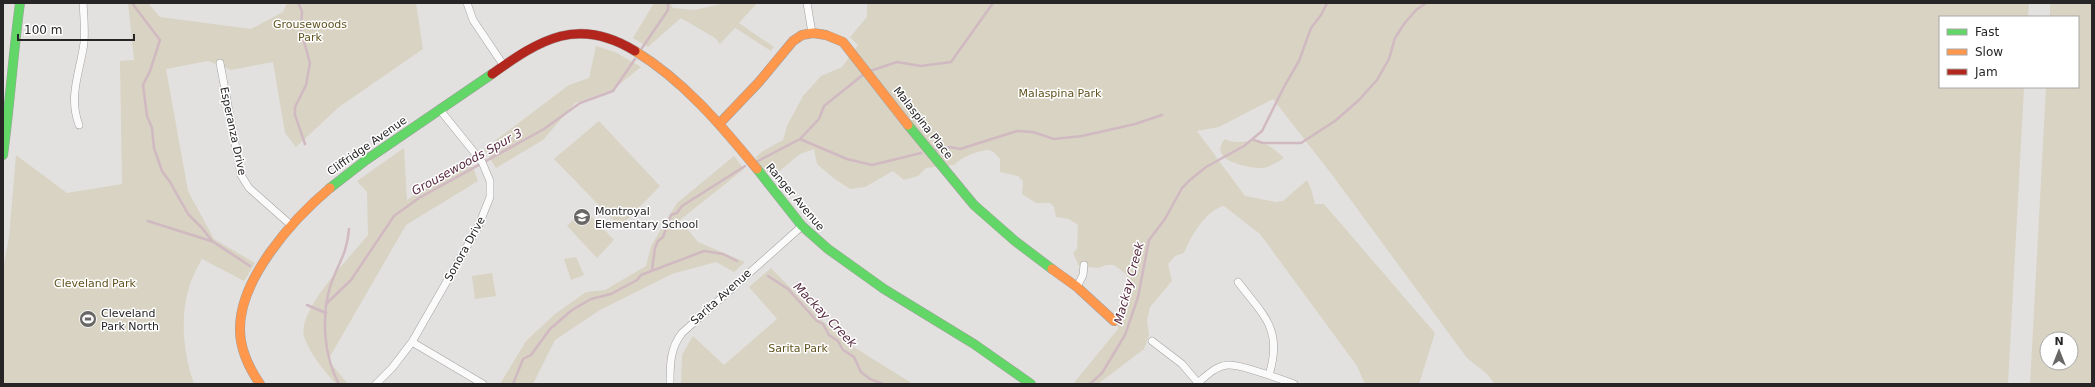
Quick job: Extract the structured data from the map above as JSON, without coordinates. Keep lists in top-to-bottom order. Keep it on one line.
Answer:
{"streets":{"street":["Malaspina Place","Esperanza Drive","Cliffridge Avenue","Ranger Avenue","Sonora Drive","Sarita Avenue"]},"crossings":[["Malaspina Place","Ranger Avenue"],["Esperanza Drive","Cliffridge Avenue"],["Cliffridge Avenue","Ranger Avenue"],["Cliffridge Avenue","Sonora Drive"],["Ranger Avenue","Sarita Avenue"]],"water":["Grousewoods Spur 3","Mackay Creek"],"parks":["Grousewoods Park","Malaspina Park","Cleveland Park","Sarita Park"],"places":{"school or university":["Montroyal Elementary School"],"sports":["Cleveland Park North"]},"legend":["Fast","Slow","Jam"],"scale_bar":"100 m","north":"top"}
